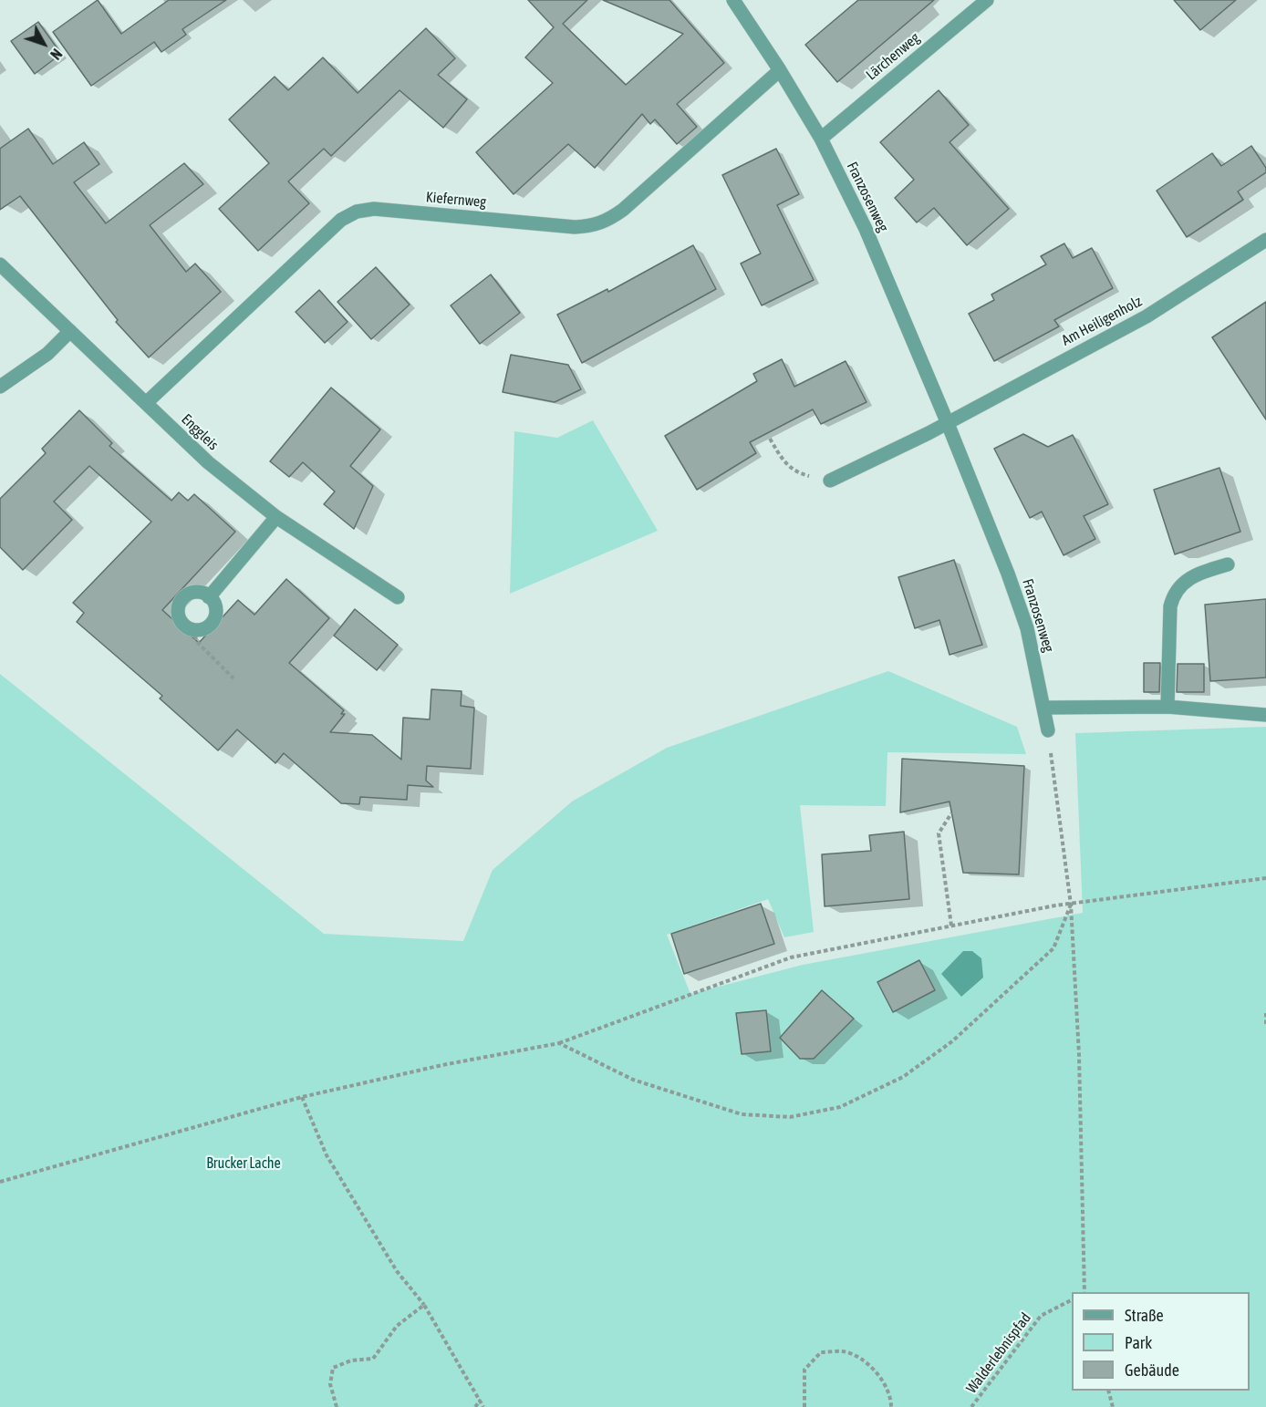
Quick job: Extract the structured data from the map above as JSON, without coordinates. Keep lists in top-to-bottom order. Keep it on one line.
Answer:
{"streets":{"street":["Lärchenweg","Franzosenweg","Kiefernweg","Am Heiligenholz","Enggleis"],"path":["Walderlebnispfad"]},"crossings":[["Lärchenweg","Franzosenweg"],["Franzosenweg","Kiefernweg"],["Franzosenweg","Am Heiligenholz"],["Kiefernweg","Enggleis"]],"parks":["Brucker Lache"],"legend":["Straße","Park","Gebäude"],"north":"bottom right"}
